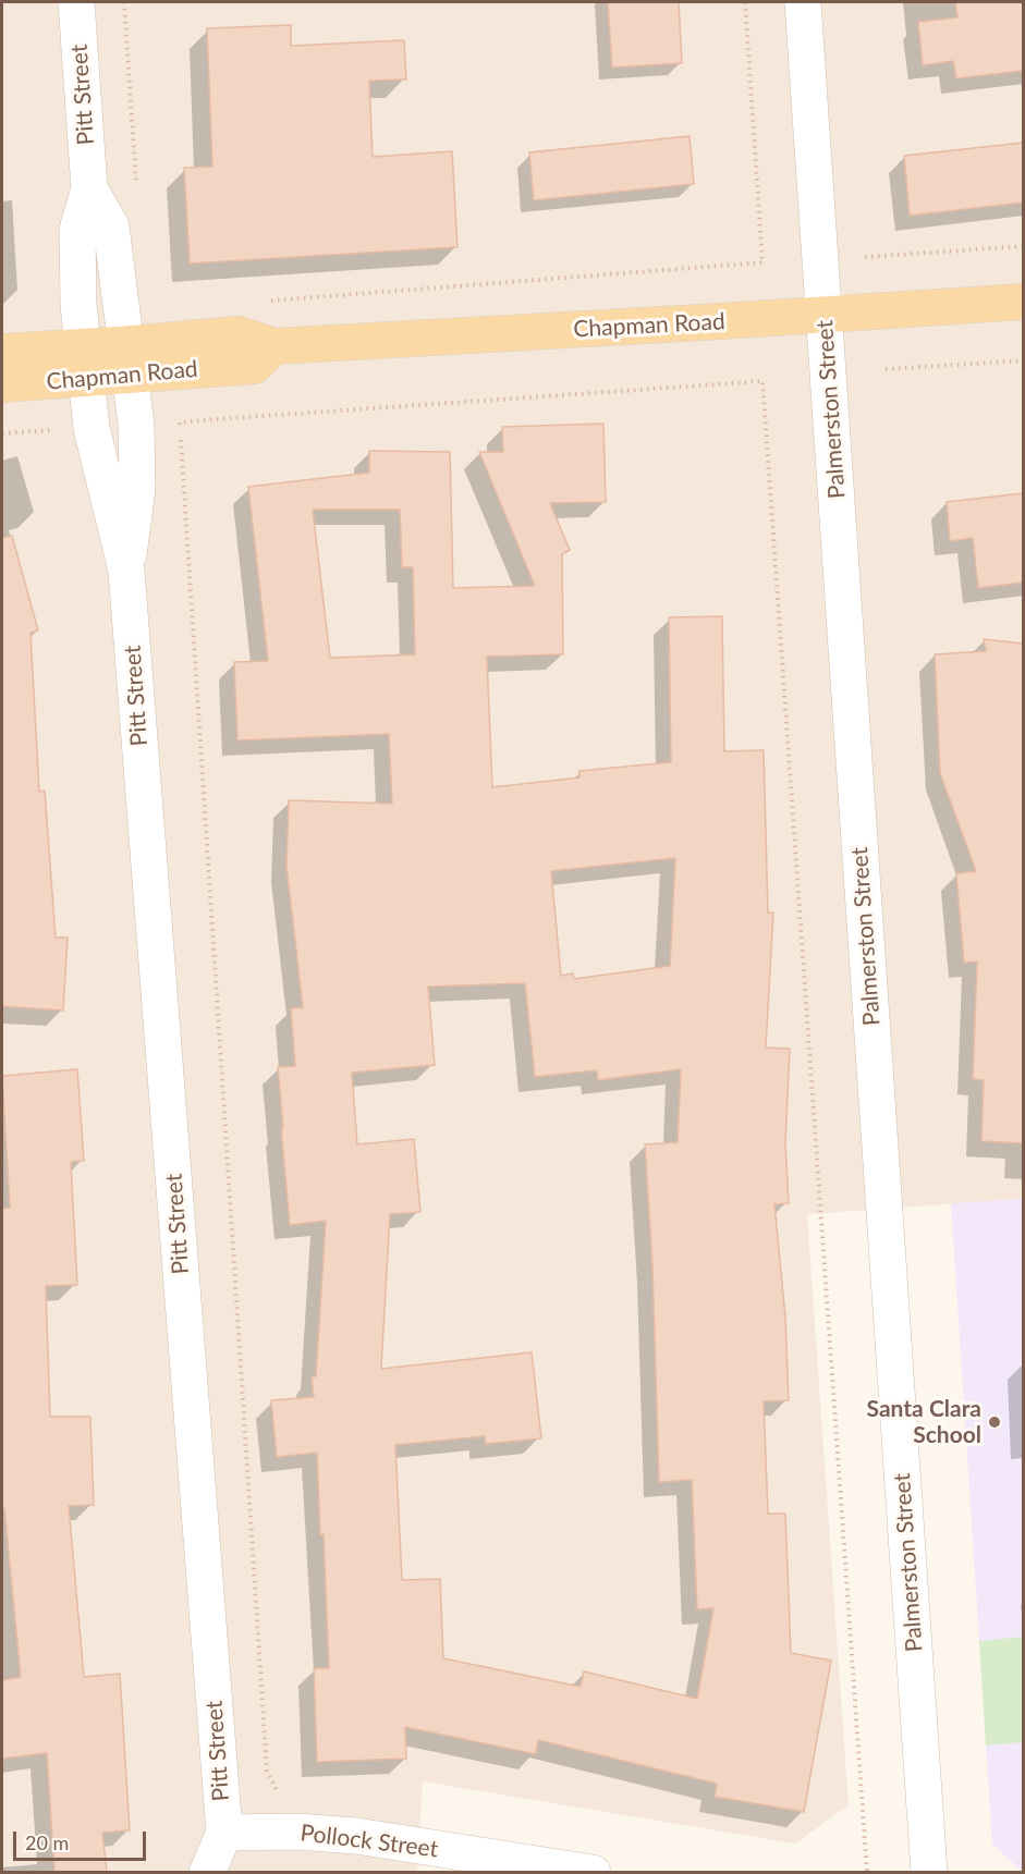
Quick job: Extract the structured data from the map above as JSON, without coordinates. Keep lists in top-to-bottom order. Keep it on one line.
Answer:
{"streets":{"main road":["Chapman Road"],"street":["Pitt Street","Palmerston Street","Pollock Street"]},"crossings":[["Pitt Street","Chapman Road"],["Pitt Street","Pollock Street"],["Chapman Road","Palmerston Street"]],"places":["Santa Clara School"],"scale_bar":"20 m"}
